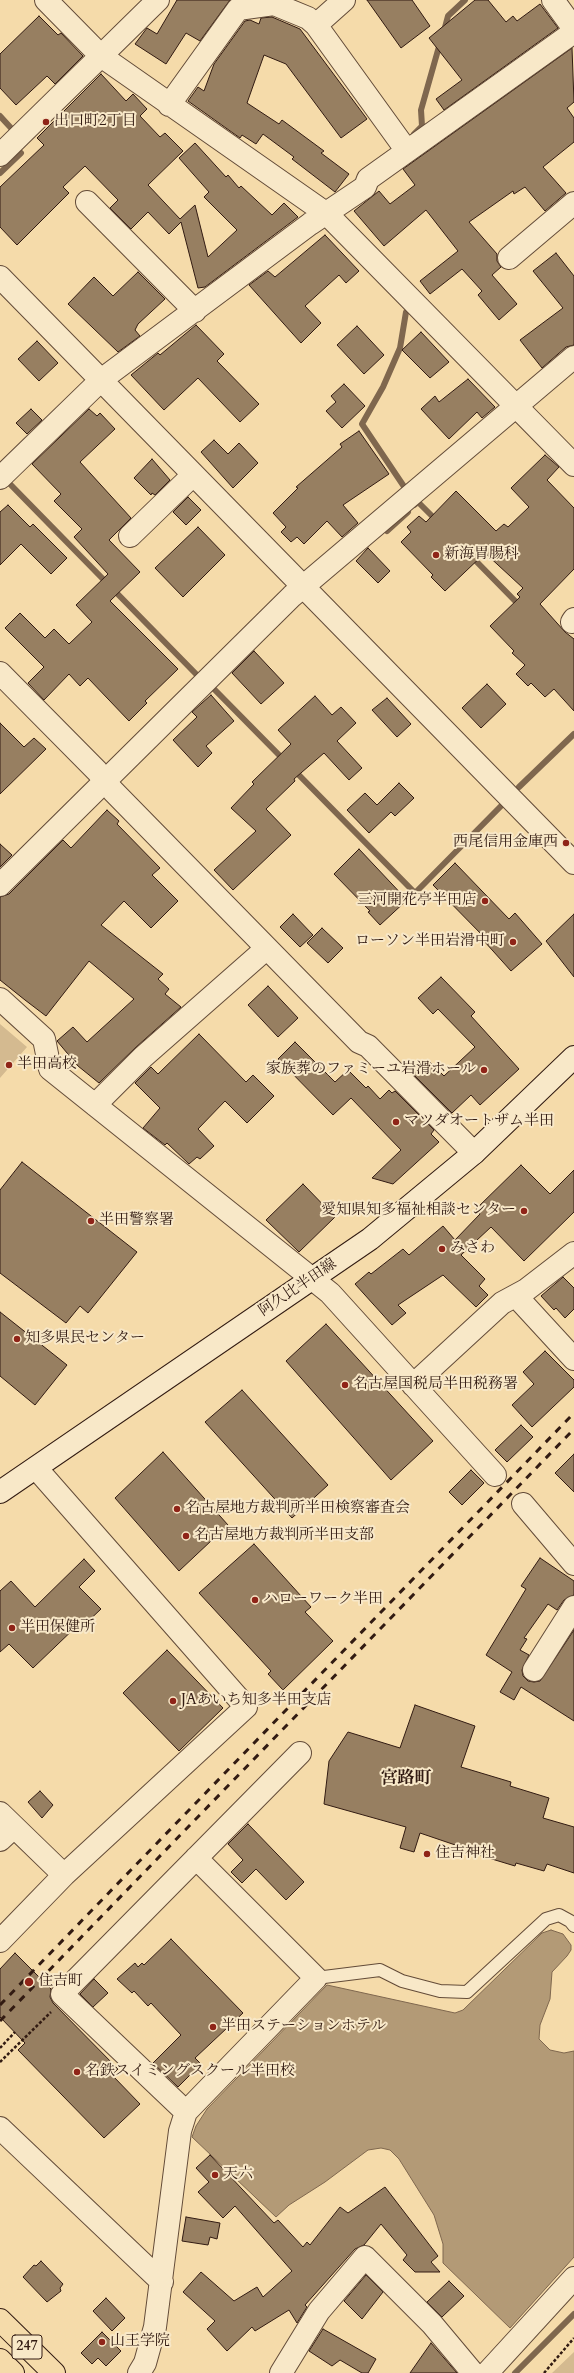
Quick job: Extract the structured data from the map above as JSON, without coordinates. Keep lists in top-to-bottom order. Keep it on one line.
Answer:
{"streets":{"highway":["247"],"street":["阿久比半田線"]},"districts":["宮路町"],"places":["出口町2丁目","新海胃腸科","西尾信用金庫西","三河開花亭半田店","ローソン半田岩滑中町","半田高校","家族葬のファミーユ岩滑ホール","マツダオートザム半田","愛知県知多福祉相談センター","半田警察署","みさわ","知多県民センター","名古屋国税局半田税務署","名古屋地方裁判所半田検察審査会","名古屋地方裁判所半田支部","ハローワーク半田","半田保健所","JAあいち知多半田支店","住吉神社","住吉町","半田ステーションホテル","名鉄スイミングスクール半田校","天六","山王学院"]}
